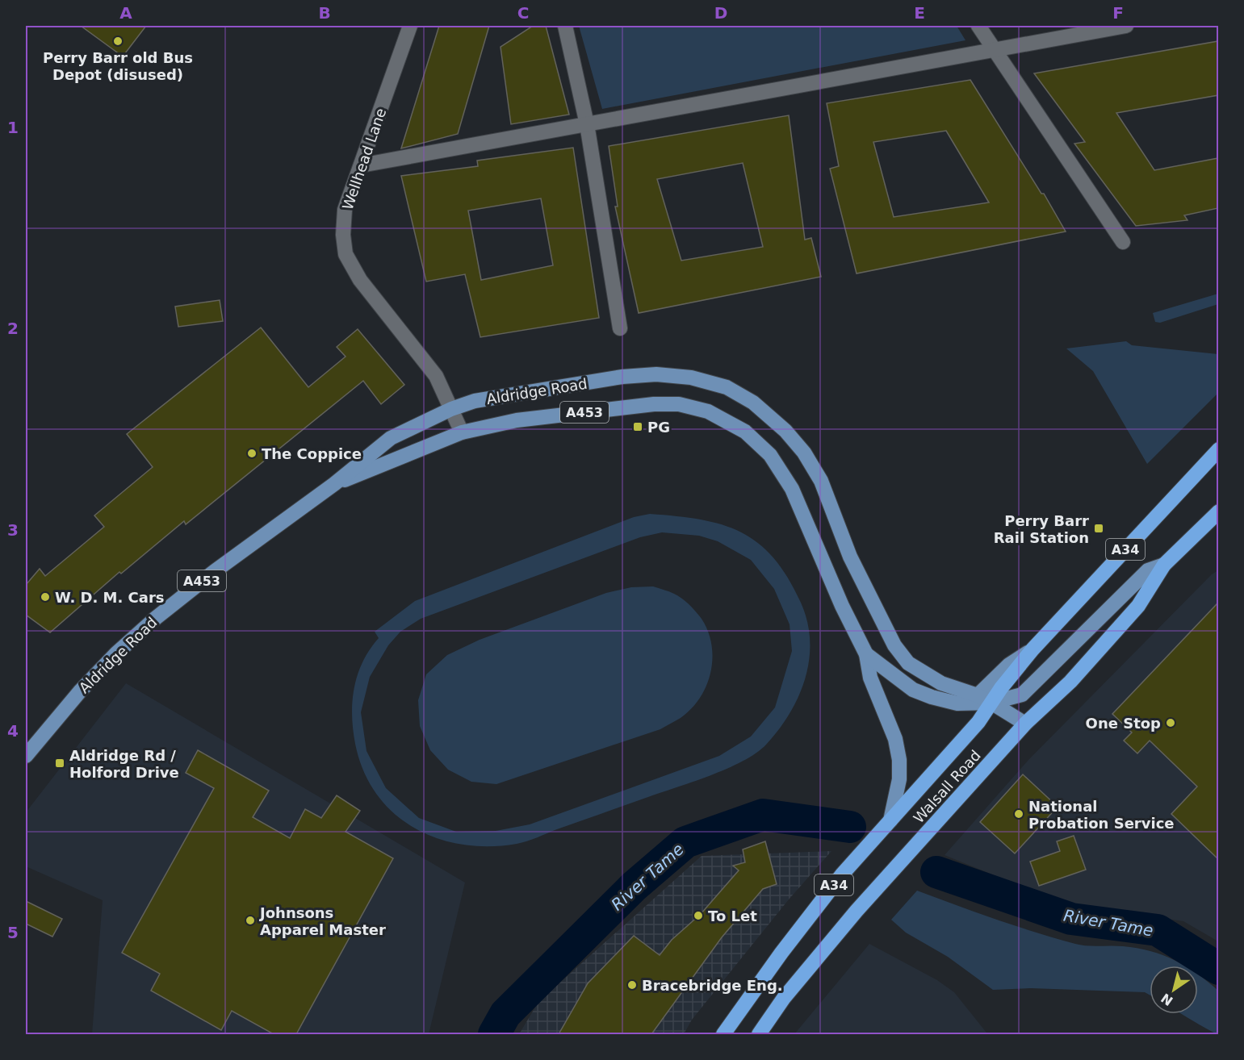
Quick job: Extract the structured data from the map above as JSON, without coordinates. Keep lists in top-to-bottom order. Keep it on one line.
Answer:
{"streets":{"highway":["A34","Walsall Road"],"main road":["Aldridge Road","A453"],"street":["Wellhead Lane"]},"crossings":[["Wellhead Lane","Aldridge Road"],["Aldridge Road","Walsall Road"]],"water":["River Tame"],"places":{"other":["Perry Barr old Bus Depot (disused)","The Coppice","W. D. M. Cars","One Stop","National Probation Service","To Let","Johnsons Apparel Master","Bracebridge Eng."],"transit":["PG","Perry Barr Rail Station","Aldridge Rd / Holford Drive"]},"north":"bottom left","grid":{"columns":["A","B","C","D","E","F"],"rows":["1","2","3","4","5"]}}
